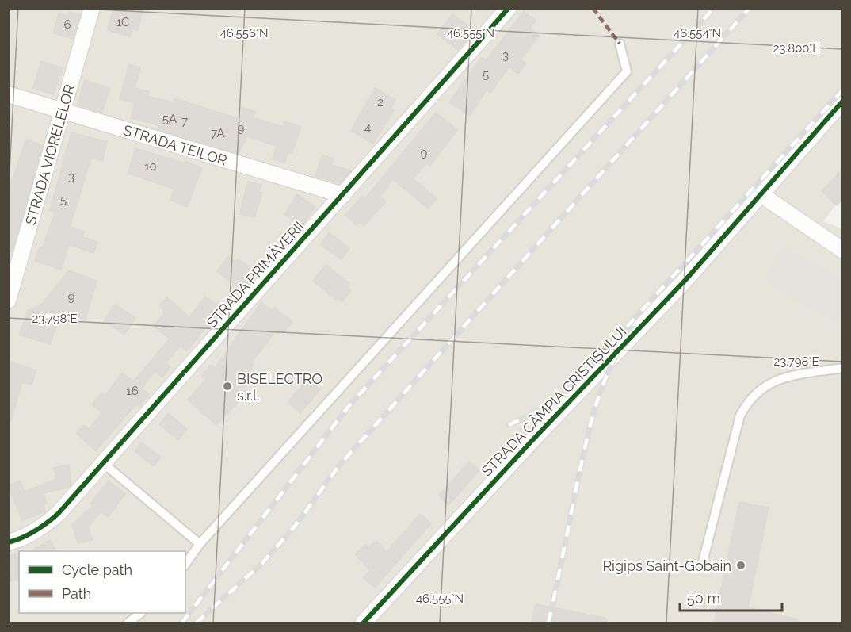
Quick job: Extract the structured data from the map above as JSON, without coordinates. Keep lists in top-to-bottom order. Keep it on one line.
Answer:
{"streets":{"street":["STRADA TEILOR","STRADA VIORELELOR","STRADA PRIMĂVERII","STRADA CÂMPIA CRISTIȘULUI"]},"crossings":[["STRADA TEILOR","STRADA VIORELELOR"],["STRADA TEILOR","STRADA PRIMĂVERII"]],"places":["BISELECTRO s.r.l.","Rigips Saint-Gobain"],"house_numbers":["1C","6","3","5","2","5A","7","4","9","7A","9","10","3","5","9","16"],"legend":["Cycle path","Path"],"scale_bar":"50 m","coordinates":["46.556°N","46.555°N","46.554°N","23.800°E","23.798°E"]}
